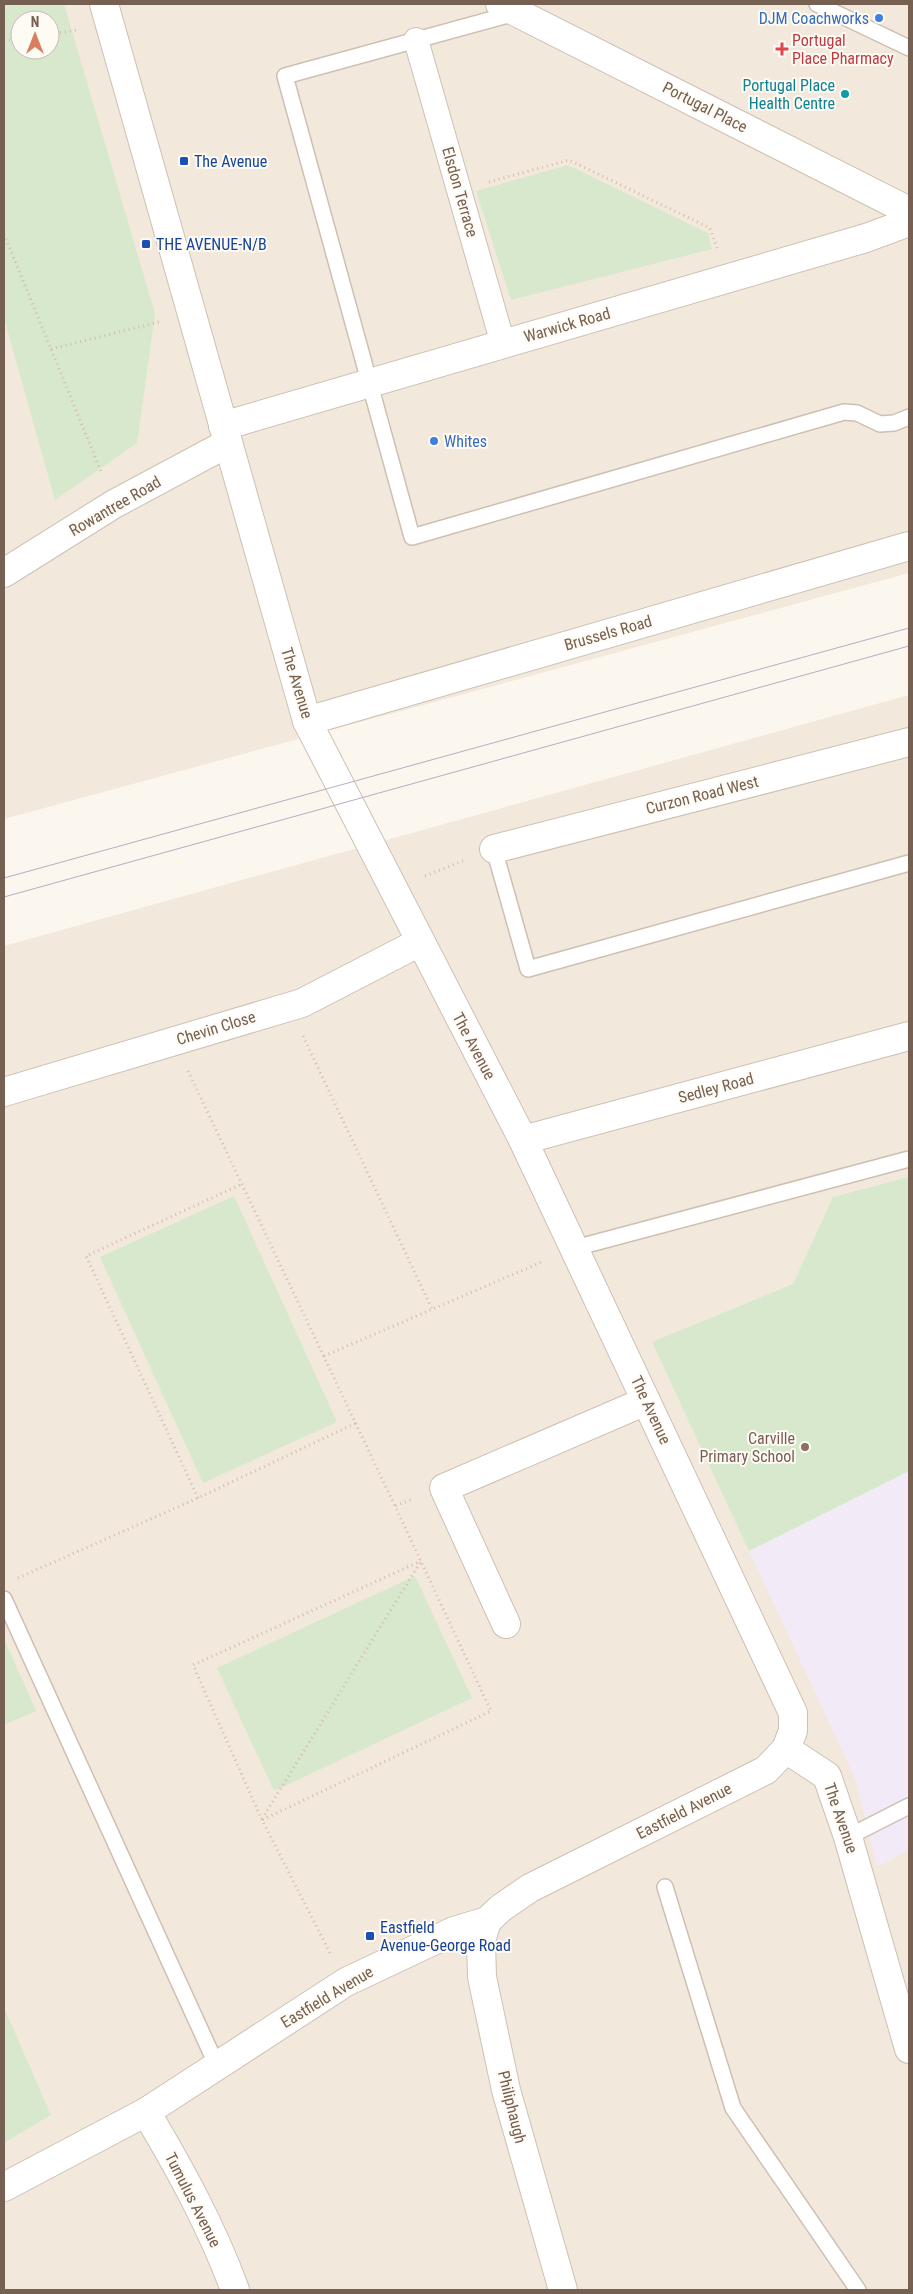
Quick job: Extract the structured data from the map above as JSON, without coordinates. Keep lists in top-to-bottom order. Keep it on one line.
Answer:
{"streets":{"street":["Portugal Place","Elsdon Terrace","Warwick Road","Rowantree Road","Brussels Road","The Avenue","Curzon Road West","Chevin Close","Sedley Road","Eastfield Avenue","Philiphaugh","Tumulus Avenue"]},"crossings":[["Elsdon Terrace","Warwick Road"],["Warwick Road","Rowantree Road"],["Warwick Road","The Avenue"],["Rowantree Road","The Avenue"],["Brussels Road","The Avenue"],["The Avenue","Chevin Close"],["The Avenue","Sedley Road"],["The Avenue","Eastfield Avenue"],["Eastfield Avenue","Philiphaugh"],["Eastfield Avenue","Tumulus Avenue"]],"places":{"other":["DJM Coachworks","Portugal Place Health Centre","Whites","Carville Primary School"],"health":["Portugal Place Pharmacy"],"transit":["The Avenue","THE AVENUE-N/B","Eastfield Avenue-George Road"]},"north":"top"}
